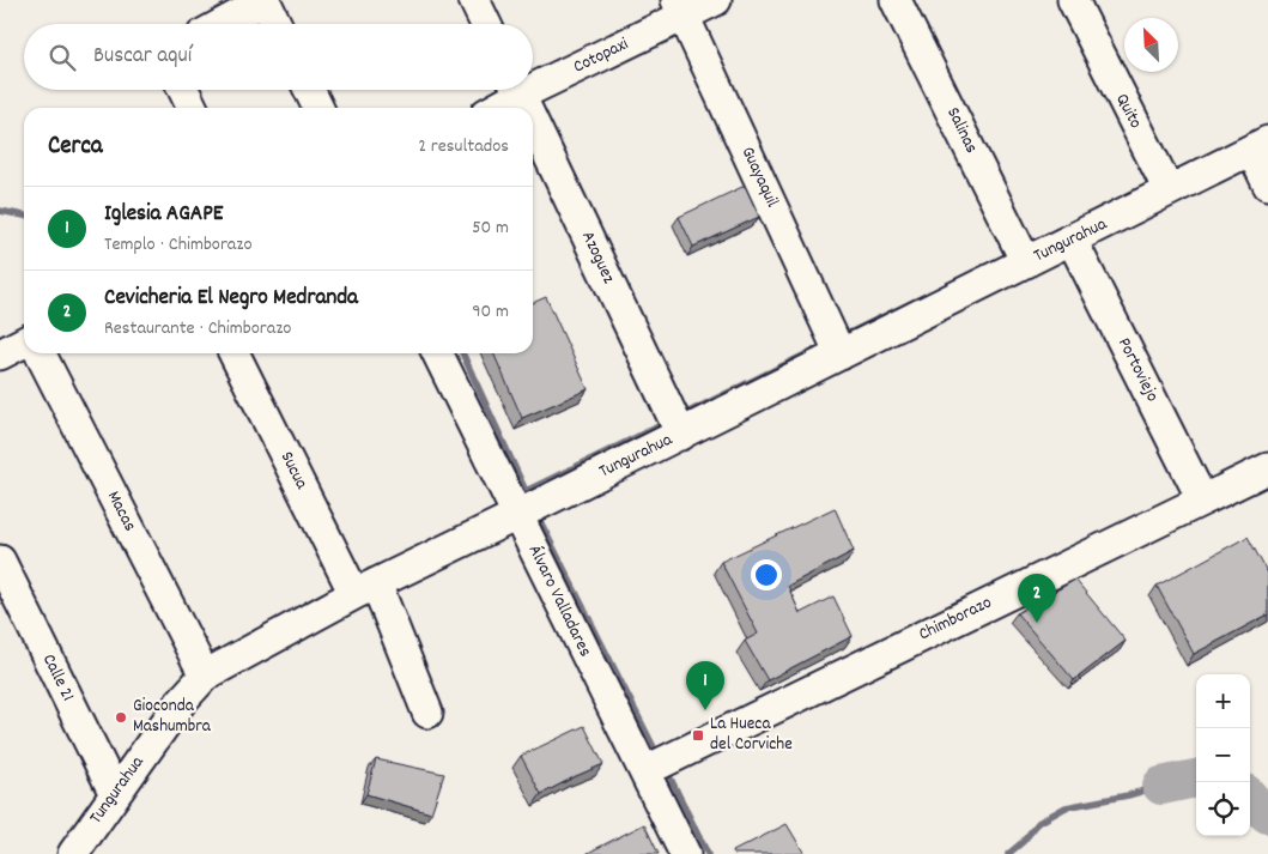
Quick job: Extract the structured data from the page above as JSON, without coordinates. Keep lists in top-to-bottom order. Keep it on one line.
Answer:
{"streets":{"street":["Cotopaxi","Quito","Salinas","Guayaquil","Tungurahua","Azoguez","Portoviejo","Sucua","Macas","Álvaro Valladares","Chimborazo","Calle 21"]},"crossings":[["Cotopaxi","Guayaquil"],["Quito","Tungurahua"],["Salinas","Tungurahua"],["Guayaquil","Tungurahua"],["Tungurahua","Azoguez"],["Tungurahua","Portoviejo"],["Tungurahua","Sucua"],["Tungurahua","Macas"],["Tungurahua","Álvaro Valladares"],["Tungurahua","Calle 21"],["Portoviejo","Chimborazo"],["Álvaro Valladares","Chimborazo"]],"places":{"other":["Gioconda Mashumbra"],"transit":["La Hueca del Corviche"]},"north":"top left","page":{"search":"Buscar aquí","heading":["Cerca","2 resultados"],"list":[{"mark":"1","name":"Iglesia AGAPE","note":"Templo · Chimborazo","value":"50 m"},{"mark":"2","name":"Cevicheria El Negro Medranda","note":"Restaurante · Chimborazo","value":"90 m"}],"pins":["2","1"],"map_buttons":["+","−"]}}
